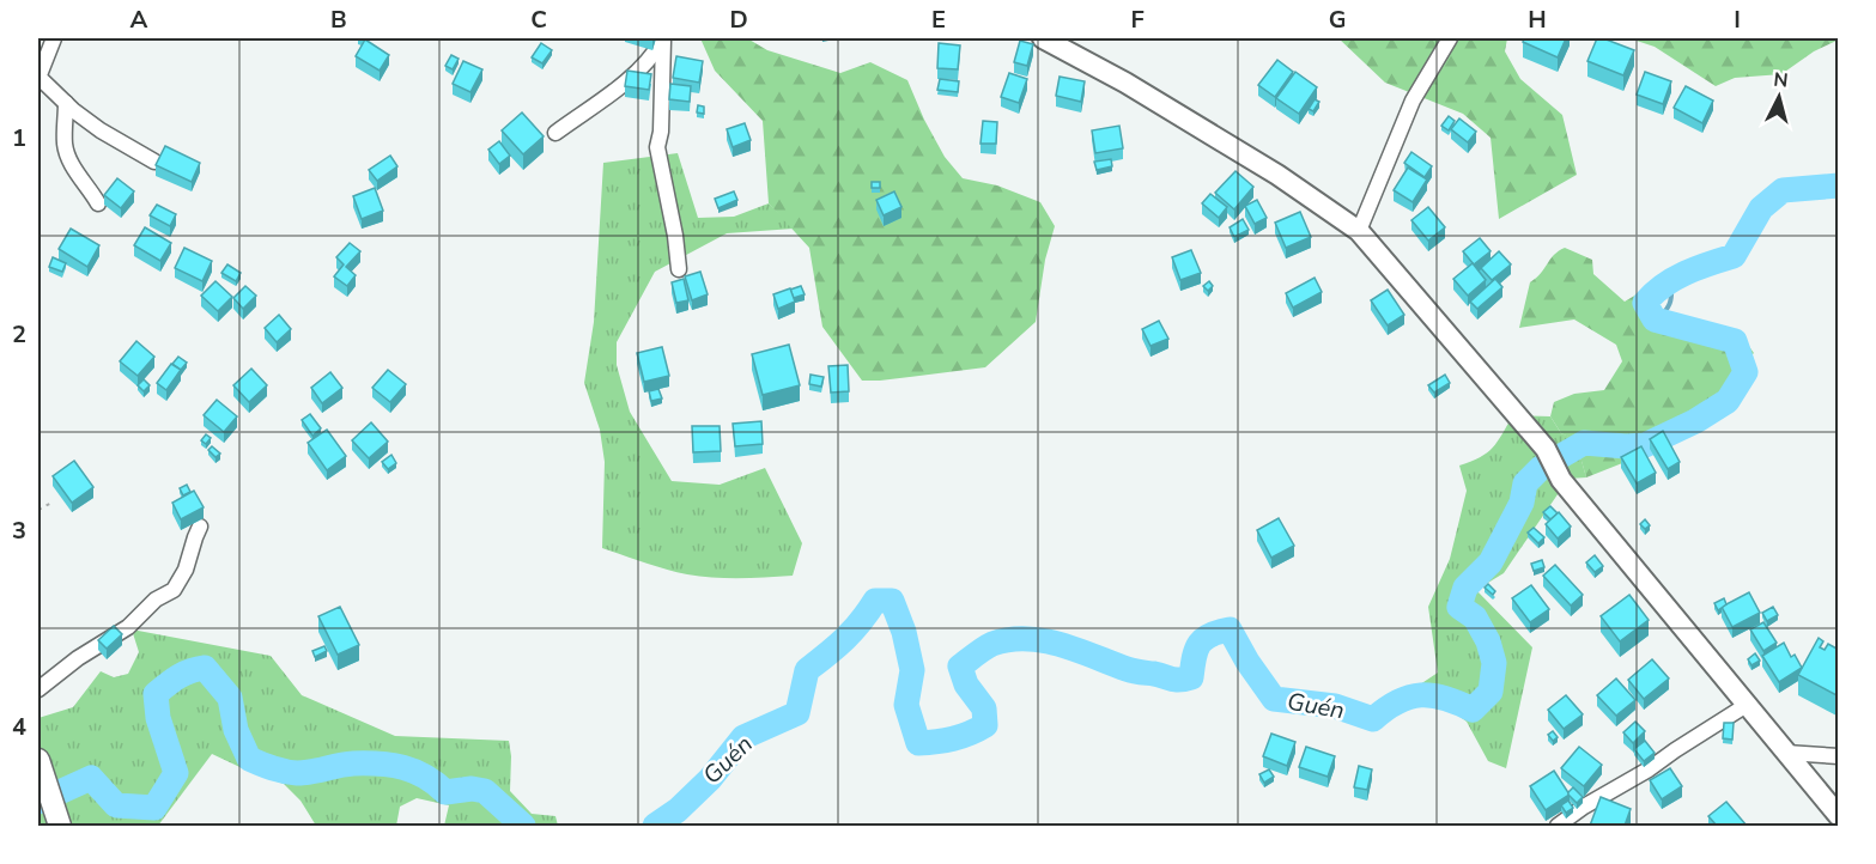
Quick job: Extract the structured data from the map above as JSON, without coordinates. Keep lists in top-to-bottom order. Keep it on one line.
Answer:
{"water":["Guén"],"north":"top","grid":{"columns":["A","B","C","D","E","F","G","H","I"],"rows":["1","2","3","4"]}}
